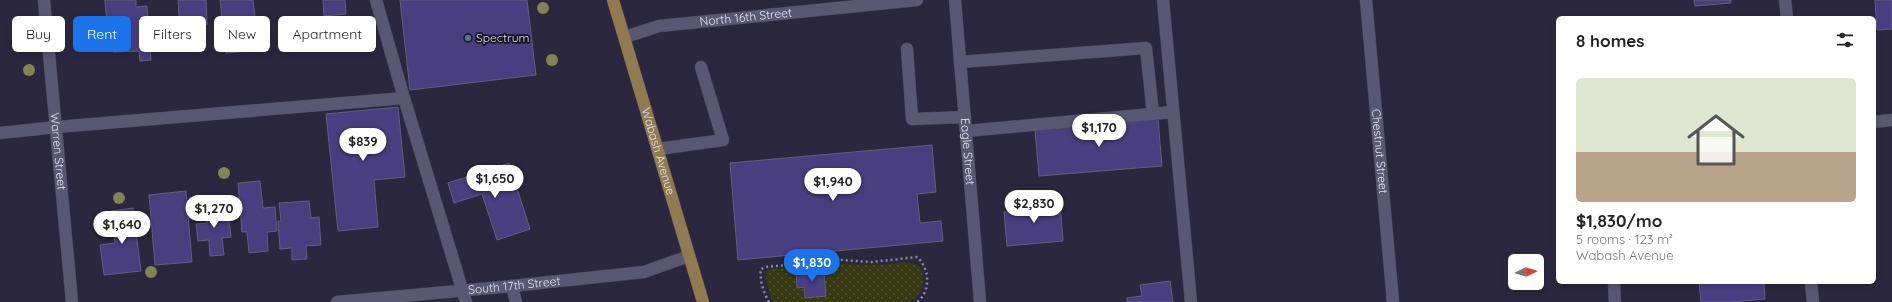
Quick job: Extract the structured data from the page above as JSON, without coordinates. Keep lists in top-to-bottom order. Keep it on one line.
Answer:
{"streets":{"main road":["Wabash Avenue"],"street":["North 16th Street","Warren Street","Eagle Street","Chestnut Street","South 17th Street"]},"crossings":[["North 16th Street","Wabash Avenue"],["Wabash Avenue","South 17th Street"]],"places":["Spectrum"],"north":"right","page":{"chip":["Buy","Rent","Filters","New","Apartment"],"heading":"8 homes","list":[{"name":"$1,830/mo","note":"5 rooms · 123 m² · Wabash Avenue"}],"price":["$1,170","$839","$1,650","$1,940","$2,830","$1,270","$1,640","$1,830"]}}
